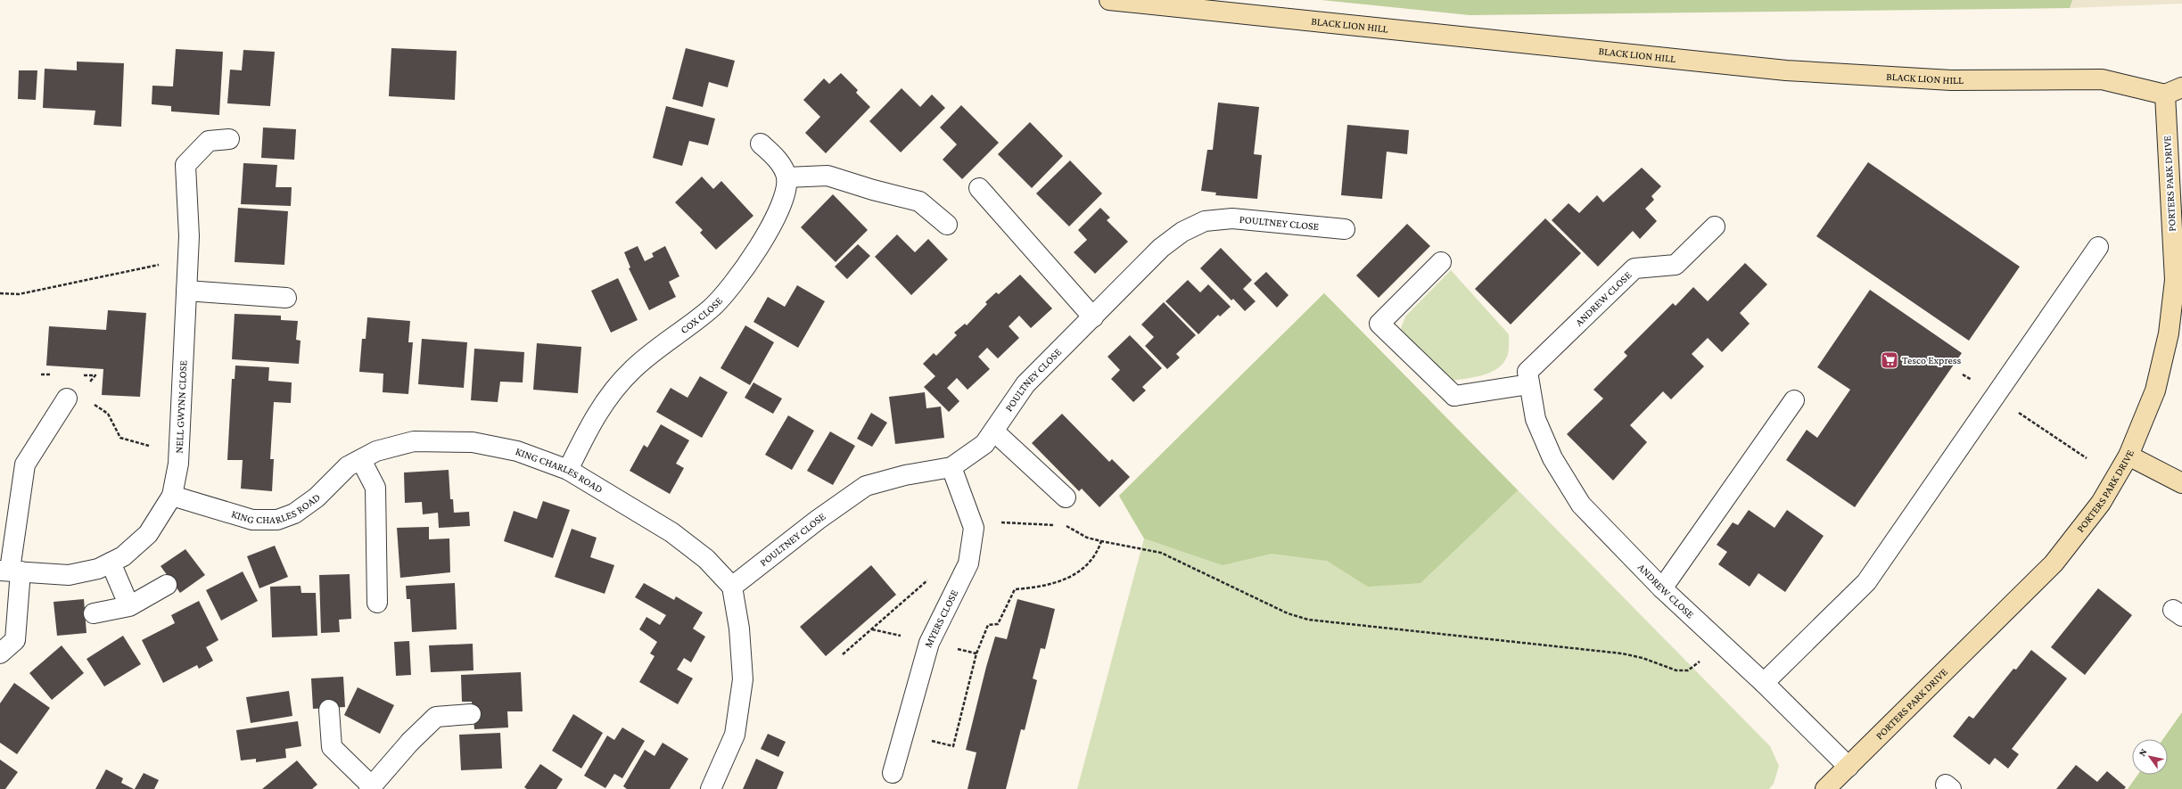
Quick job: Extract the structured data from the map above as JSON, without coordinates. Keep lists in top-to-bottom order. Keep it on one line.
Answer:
{"streets":{"main road":["BLACK LION HILL","PORTERS PARK DRIVE"],"street":["POULTNEY CLOSE","ANDREW CLOSE","COX CLOSE","NELL GWYNN CLOSE","KING CHARLES ROAD","MYERS CLOSE"]},"crossings":[["BLACK LION HILL","PORTERS PARK DRIVE"],["PORTERS PARK DRIVE","ANDREW CLOSE"],["POULTNEY CLOSE","KING CHARLES ROAD"],["POULTNEY CLOSE","MYERS CLOSE"],["COX CLOSE","KING CHARLES ROAD"],["NELL GWYNN CLOSE","KING CHARLES ROAD"]],"places":{"supermarket":["Tesco Express"]},"north":"top left"}
